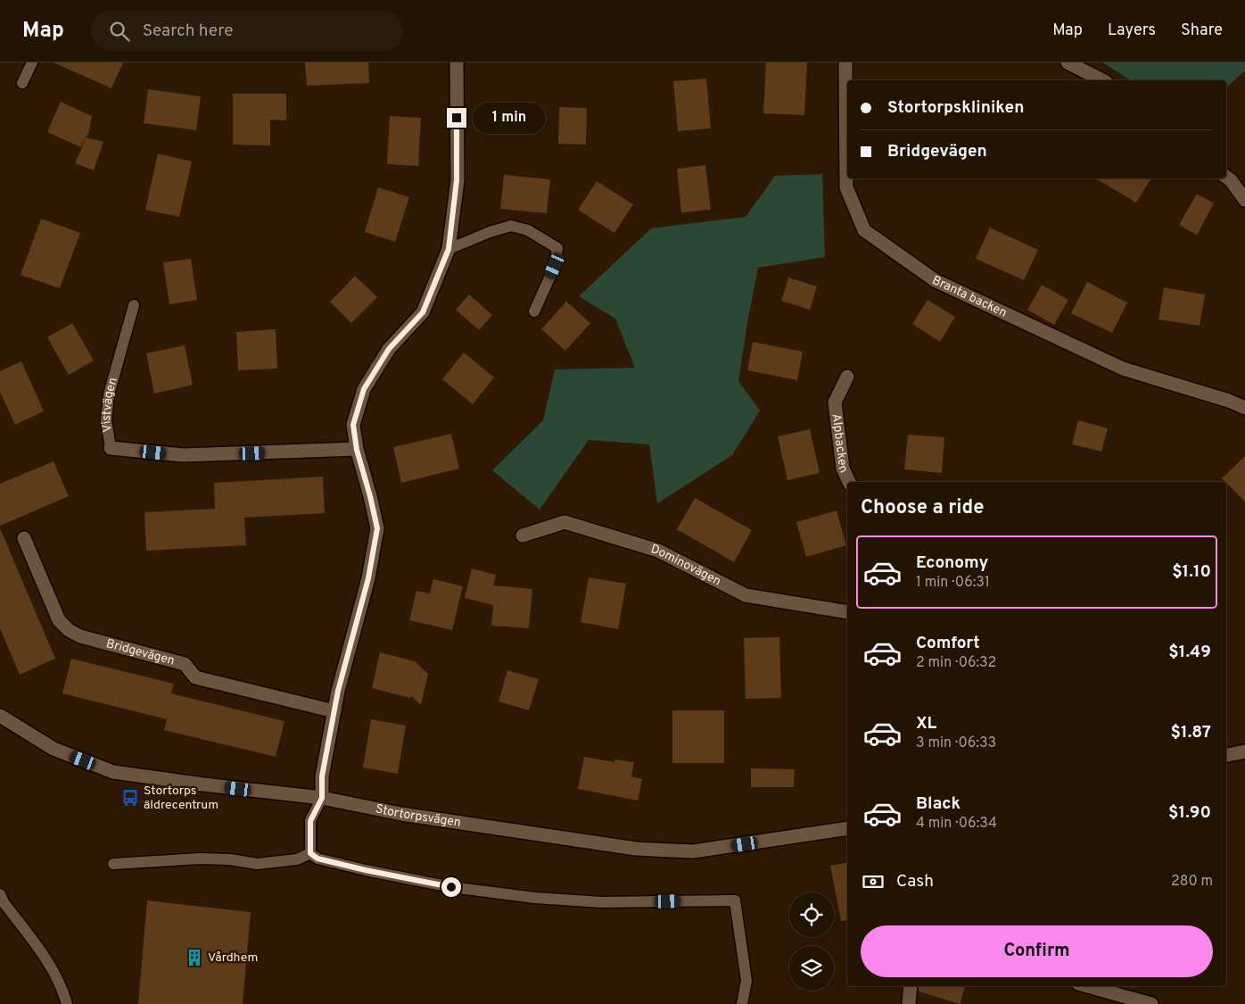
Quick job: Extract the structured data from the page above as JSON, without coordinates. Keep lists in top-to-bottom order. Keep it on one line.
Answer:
{"streets":{"street":["Branta backen","Vistvägen","Alpbacken","Dominovägen","Bridgevägen","Stortorpsvägen"]},"places":{"bus stop":["Stortorps äldrecentrum"],"building":["Vårdhem"]},"page":{"header":"Map","search":"Search here","nav":["Map","Layers","Share"],"banner":["Stortorpskliniken","Bridgevägen"],"bubble":"1 min","heading":"Choose a ride","list":[{"name":"Economy","note":"1 min · 06:31","value":"$1.10"},{"name":"Comfort","note":"2 min · 06:32","value":"$1.49"},{"name":"XL","note":"3 min · 06:33","value":"$1.87"},{"name":"Black","note":"4 min · 06:34","value":"$1.90"}],"pay":["Cash","280 m"],"buttons":"Confirm"}}
